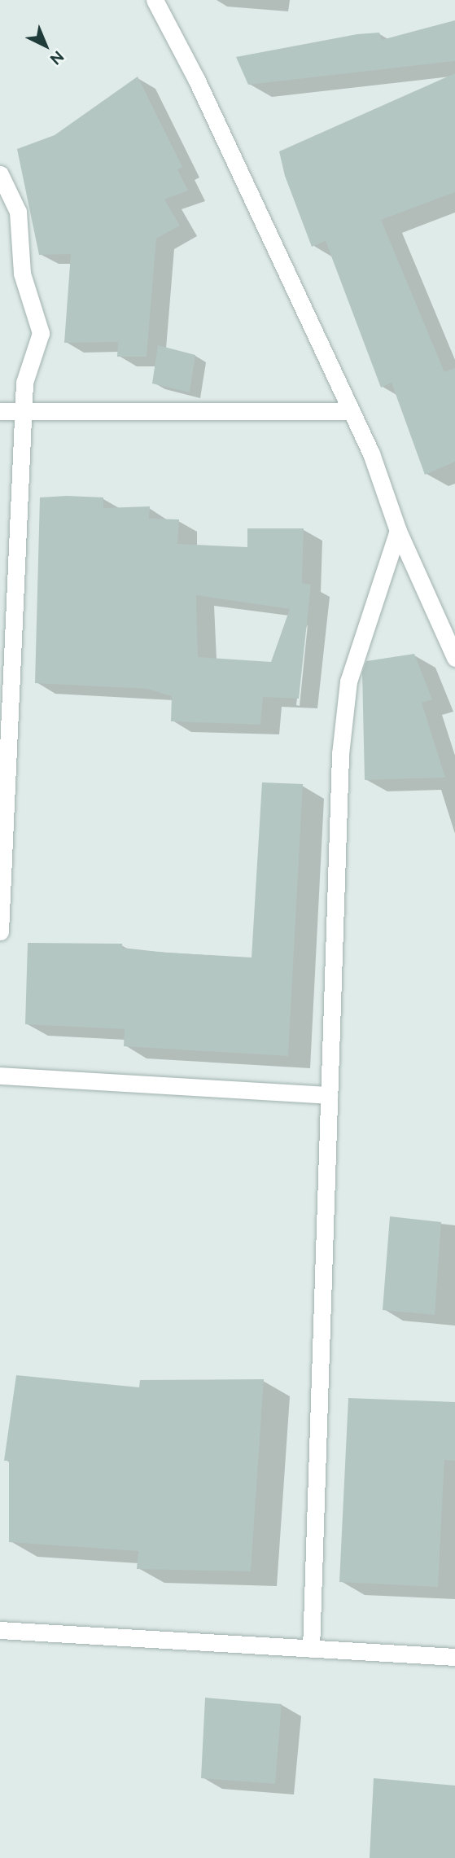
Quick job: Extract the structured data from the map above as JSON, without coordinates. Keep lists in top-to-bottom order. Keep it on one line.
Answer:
{"north":"bottom right"}
